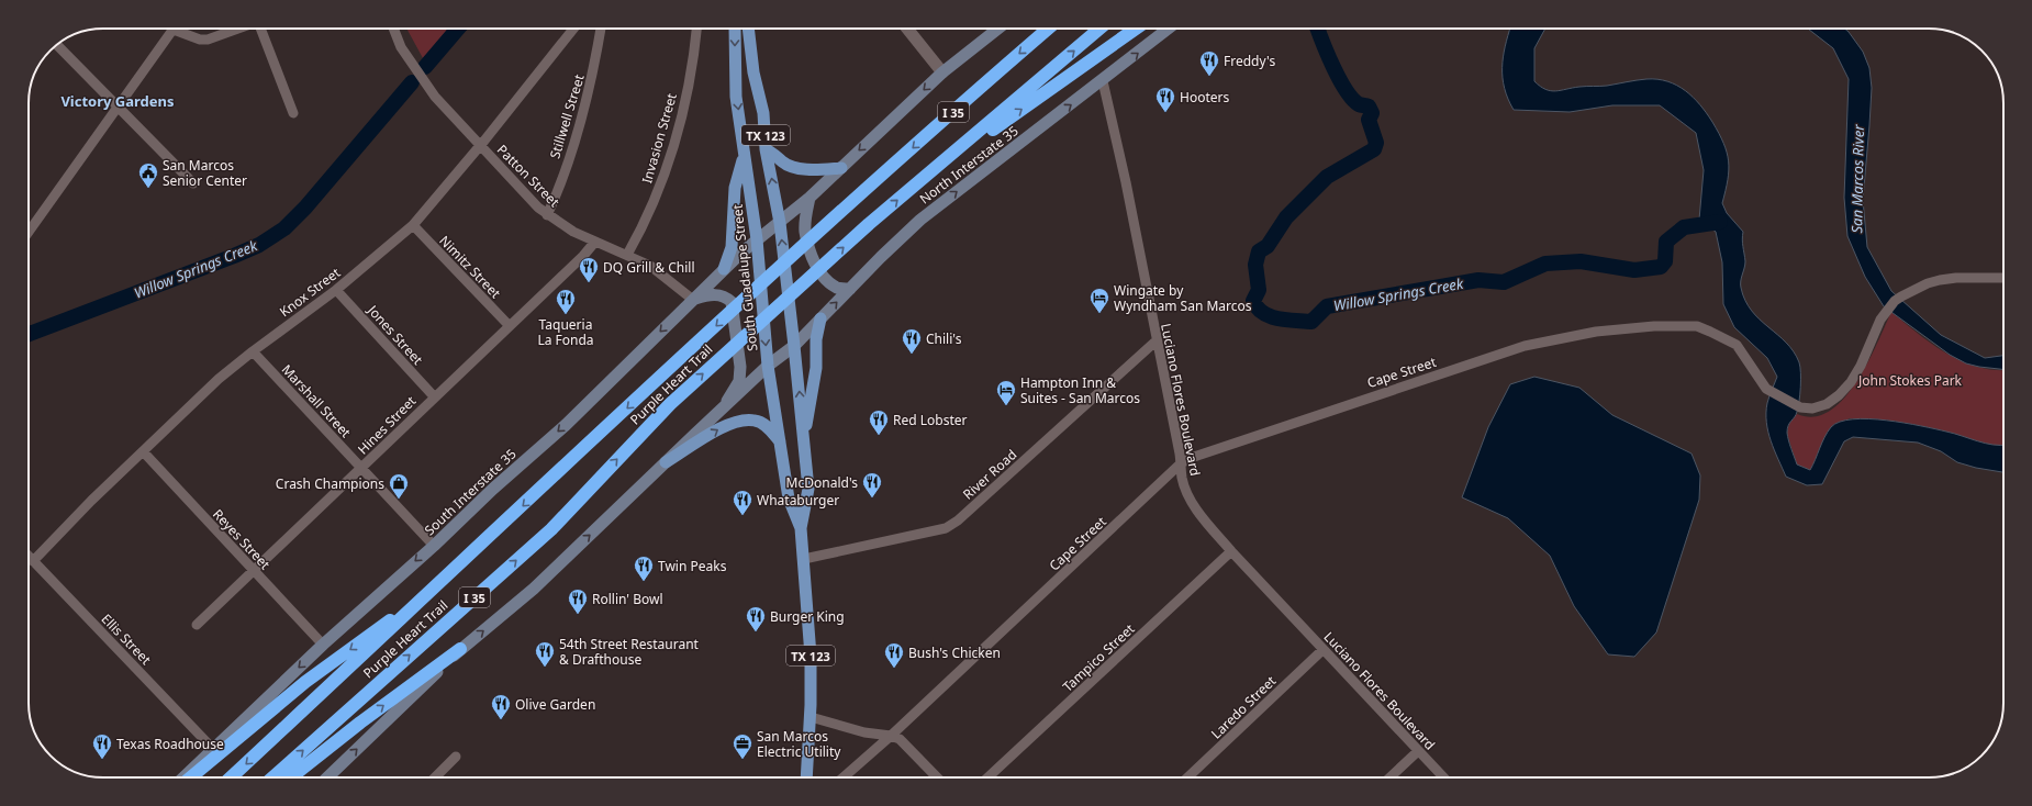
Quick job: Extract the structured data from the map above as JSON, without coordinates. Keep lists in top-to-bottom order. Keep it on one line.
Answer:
{"streets":{"highway":["I 35","Purple Heart Trail"],"main road":["TX 123","North Interstate 35","South Guadalupe Street","South Interstate 35"],"street":["Stillwell Street","Invasion Street","Patton Street","Nimitz Street","Knox Street","Jones Street","Cape Street","Luciano Flores Boulevard","Marshall Street","Hines Street","River Road","Reyes Street","Ellis Street","Tampico Street","Laredo Street"]},"crossings":[["Stillwell Street","Patton Street"],["Invasion Street","Patton Street"],["North Interstate 35","South Guadalupe Street"],["North Interstate 35","Luciano Flores Boulevard"],["Patton Street","Knox Street"],["Patton Street","Hines Street"],["Patton Street","South Interstate 35"],["Nimitz Street","Knox Street"],["Nimitz Street","Hines Street"],["South Guadalupe Street","River Road"],["South Guadalupe Street","South Interstate 35"],["Knox Street","Jones Street"],["Knox Street","Marshall Street"],["Knox Street","Reyes Street"],["Knox Street","Ellis Street"],["Jones Street","Hines Street"],["Cape Street","Luciano Flores Boulevard"],["Luciano Flores Boulevard","River Road"],["Luciano Flores Boulevard","Tampico Street"],["Luciano Flores Boulevard","Laredo Street"],["Marshall Street","Hines Street"],["Marshall Street","South Interstate 35"],["Hines Street","Reyes Street"],["South Interstate 35","Reyes Street"],["South Interstate 35","Ellis Street"]],"districts":["Victory Gardens"],"water":["San Marcos River","Willow Springs Creek"],"parks":["John Stokes Park"],"places":{"restaurant":["Freddy's","Hooters","DQ Grill & Chill","Taqueria La Fonda","Chili's","Red Lobster","McDonald's","Whataburger","Twin Peaks","Rollin' Bowl","Burger King","54th Street Restaurant & Drafthouse","Bush's Chicken","Olive Garden","Texas Roadhouse"],"public building":["San Marcos Senior Center"],"hotel":["Wingate by Wyndham San Marcos","Hampton Inn & Suites - San Marcos"],"shop":["Crash Champions"],"office":["San Marcos Electric Utility"]}}
